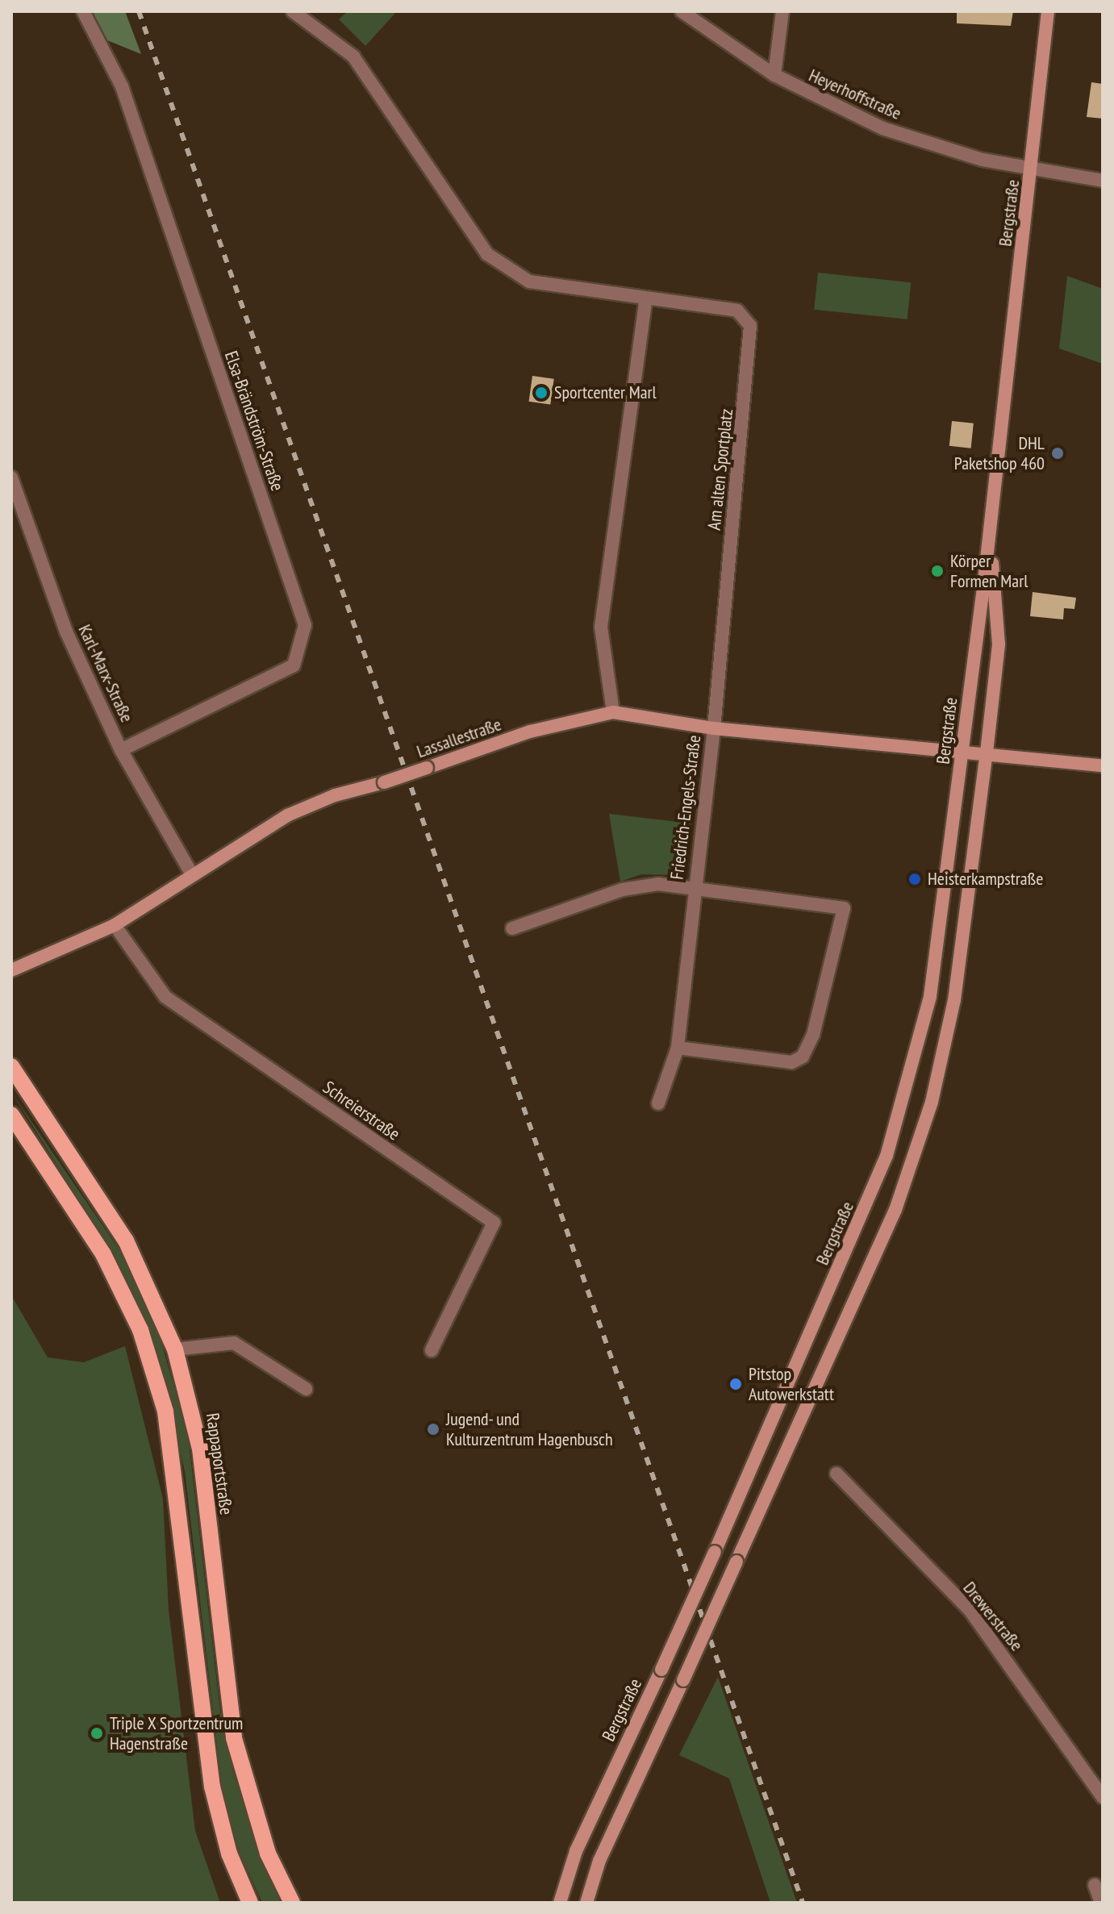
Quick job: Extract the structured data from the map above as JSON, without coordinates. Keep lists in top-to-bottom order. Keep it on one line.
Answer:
{"streets":{"main road":["Bergstraße","Lassallestraße","Rappaportstraße"],"street":["Heyerhoffstraße","Elsa-Brändström-Straße","Am alten Sportplatz","Karl-Marx-Straße","Friedrich-Engels-Straße","Schreierstraße","Drewerstraße"]},"crossings":[["Heyerhoffstraße","Bergstraße"],["Bergstraße","Lassallestraße"],["Elsa-Brändström-Straße","Karl-Marx-Straße"],["Am alten Sportplatz","Lassallestraße"],["Am alten Sportplatz","Friedrich-Engels-Straße"],["Karl-Marx-Straße","Lassallestraße"],["Lassallestraße","Friedrich-Engels-Straße"],["Lassallestraße","Schreierstraße"]],"places":["Sportcenter Marl","DHL Paketshop 460","Körper Formen Marl","Heisterkampstraße","Pitstop Autowerkstatt","Jugend- und Kulturzentrum Hagenbusch","Triple X Sportzentrum Hagenstraße"]}
